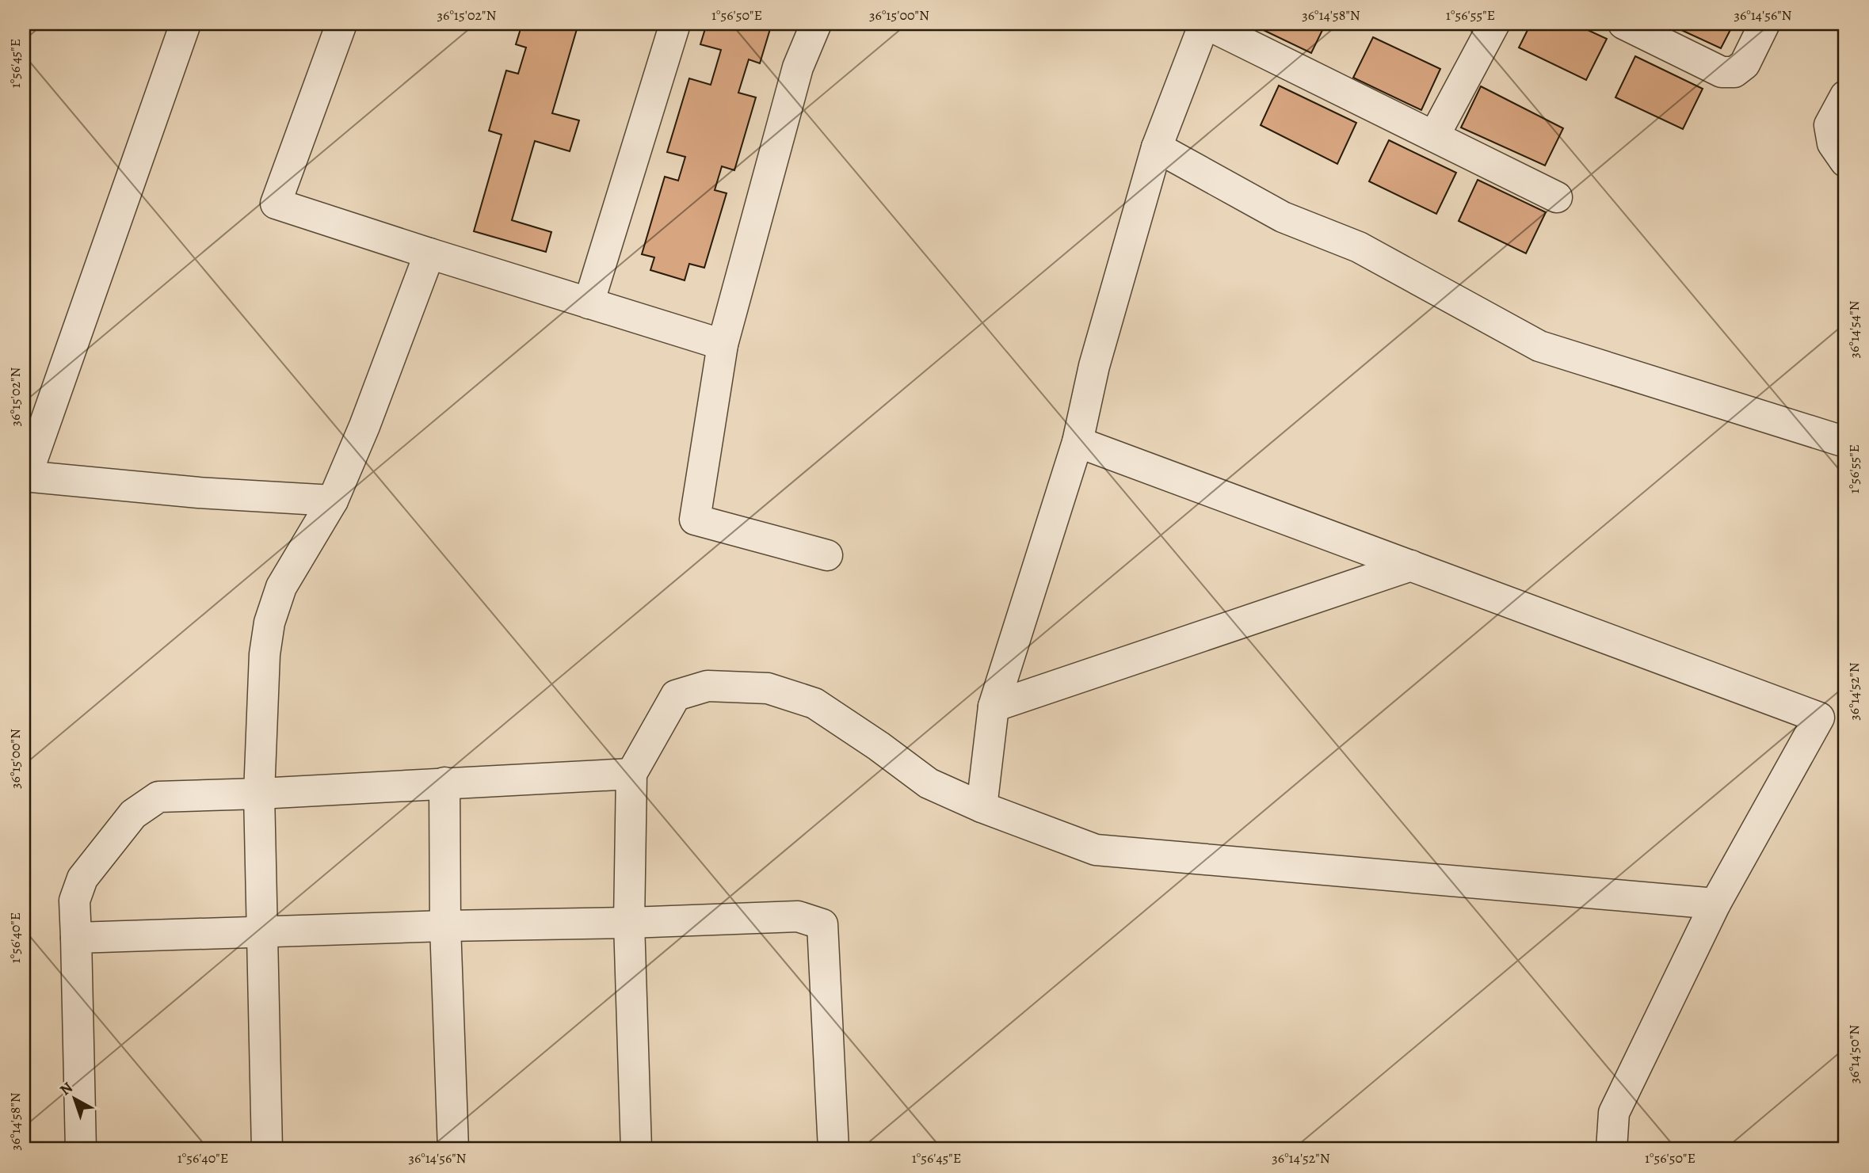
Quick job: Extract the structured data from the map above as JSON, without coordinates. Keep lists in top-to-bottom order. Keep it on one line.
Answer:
{"north":"top left","coordinates":["36°15'02\"N","1°56'50\"E","36°15'00\"N","36°14'58\"N","1°56'55\"E","36°14'56\"N","1°56'45\"E","36°14'54\"N","36°14'52\"N","1°56'40\"E","36°14'50\"N"]}
